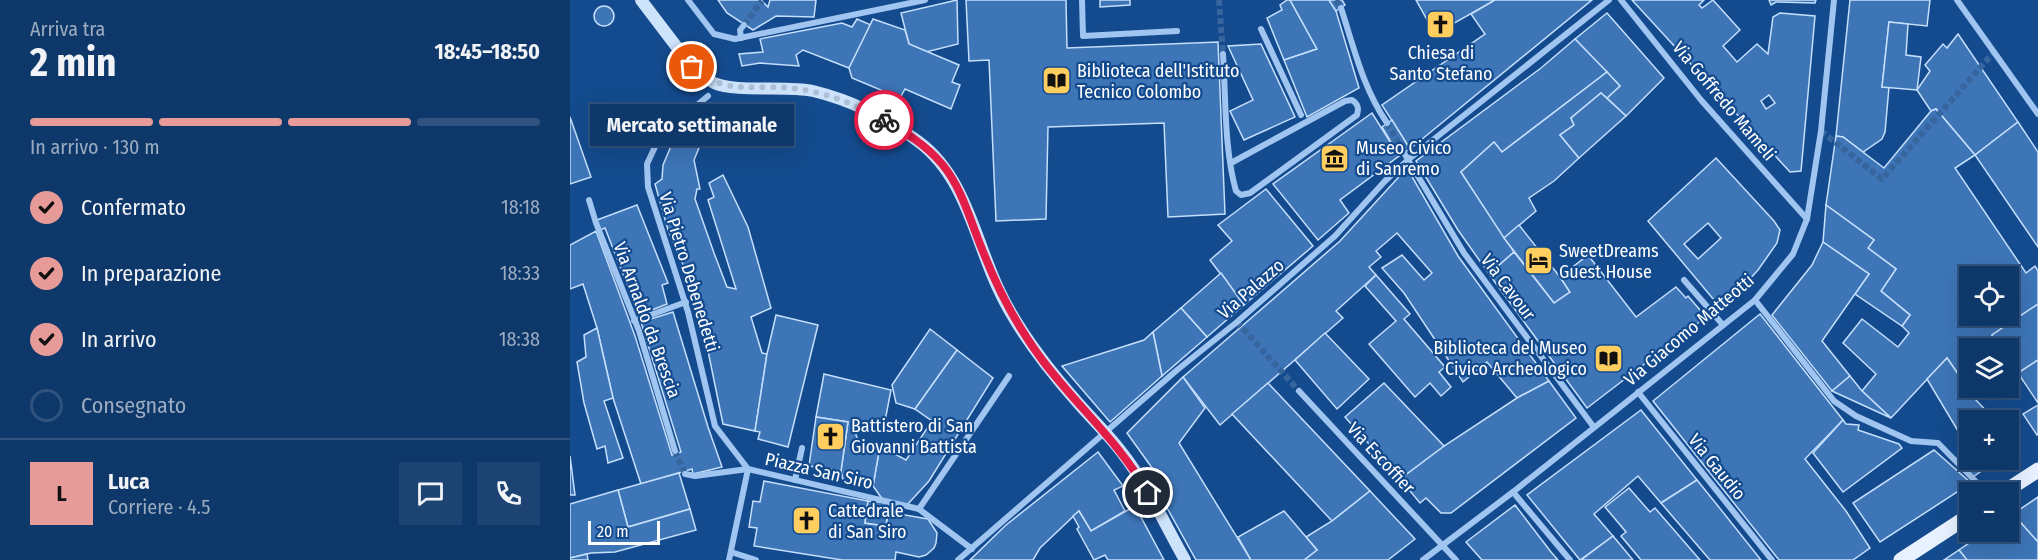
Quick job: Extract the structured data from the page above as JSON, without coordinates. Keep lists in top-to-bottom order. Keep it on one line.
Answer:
{"streets":{"street":["Via Goffredo Mameli","Via Pietro Debenedetti","Via Cavour","Via Palazzo","Via Arnaldo da Brescia","Via Giacomo Matteotti","Via Escoffier","Via Gaudio","Piazza San Siro"]},"crossings":[["Via Goffredo Mameli","Via Giacomo Matteotti"],["Via Pietro Debenedetti","Piazza San Siro"],["Via Cavour","Via Palazzo"],["Via Cavour","Via Giacomo Matteotti"],["Via Giacomo Matteotti","Via Escoffier"],["Via Giacomo Matteotti","Via Gaudio"]],"places":{"church":["Chiesa di Santo Stefano","Battistero di San Giovanni Battista","Cattedrale di San Siro"],"other":["Mercato settimanale"],"library":["Biblioteca dell'Istituto Tecnico Colombo","Biblioteca del Museo Civico Archeologico"],"museum":["Museo Civico di Sanremo"],"hotel":["SweetDreams Guest House"]},"scale_bar":"20 m","page":{"heading":["2 min","Arriva tra","18:45–18:50"],"panel":["Luca","Corriere · 4.5"],"bar":"In arrivo · 130 m","bubble":"Mercato settimanale","list":[["Confermato","18:18"],["In preparazione","18:33"],["In arrivo","18:38"],"Consegnato"],"map_buttons":["+","−"],"round":"L","scale":"20 m"}}
